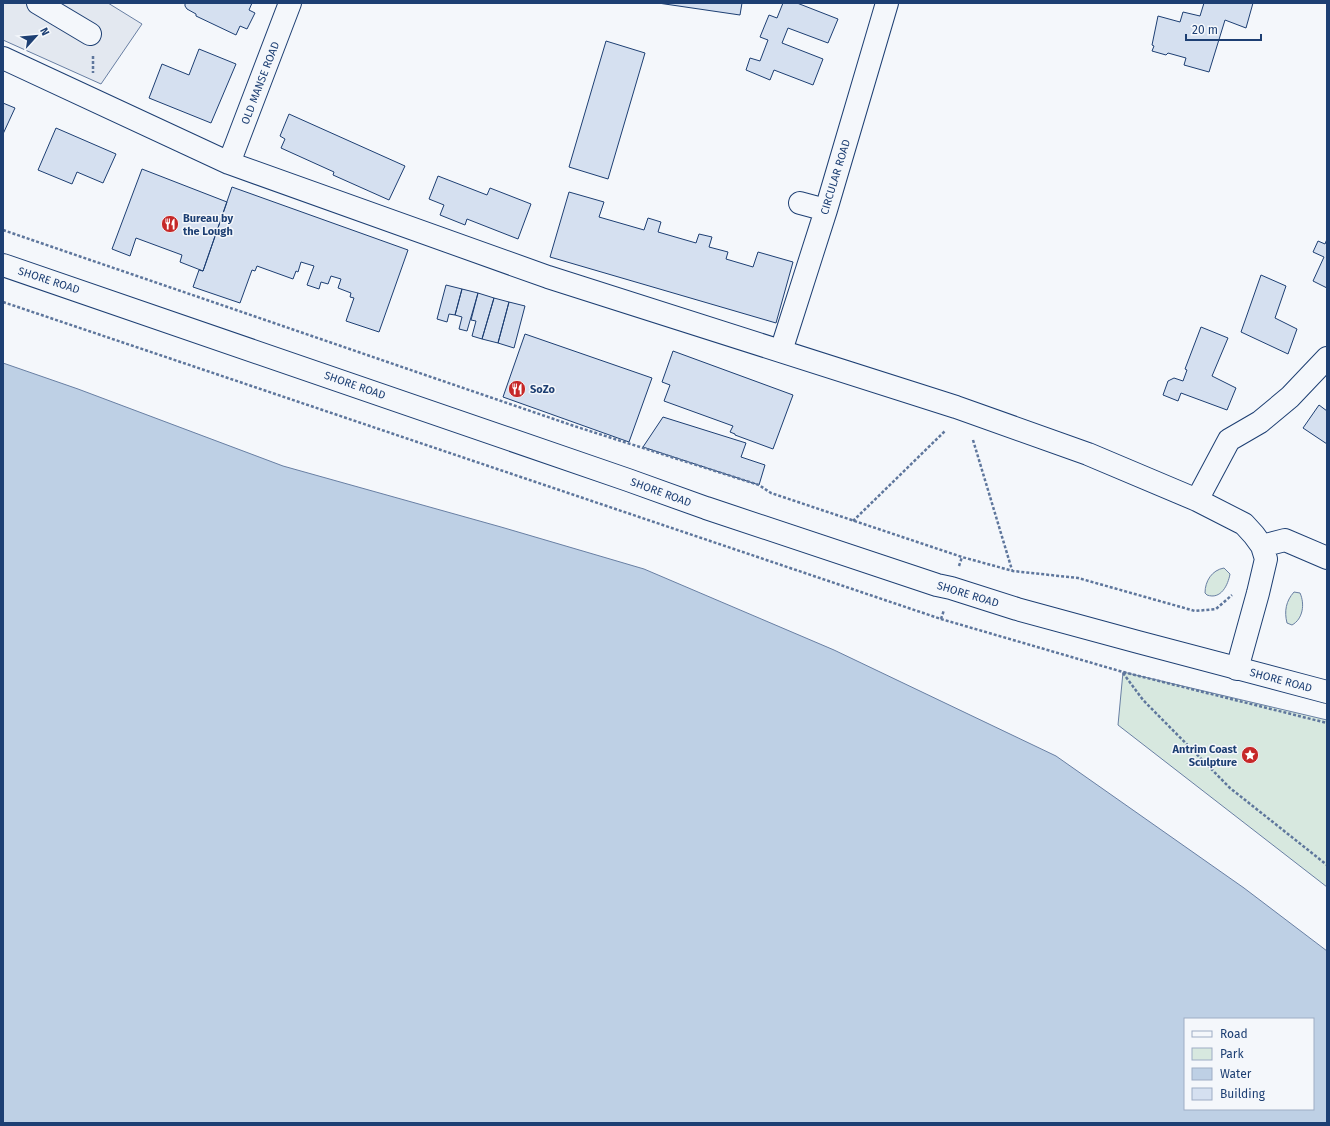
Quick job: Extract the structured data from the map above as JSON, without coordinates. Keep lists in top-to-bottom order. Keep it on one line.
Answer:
{"streets":{"main road":["OLD MANSE ROAD","CIRCULAR ROAD","SHORE ROAD"]},"places":{"restaurant":["Bureau by the Lough","SoZo"],"place":["Antrim Coast Sculpture"]},"legend":["Road","Park","Water","Building"],"scale_bar":"20 m","north":"top right"}
